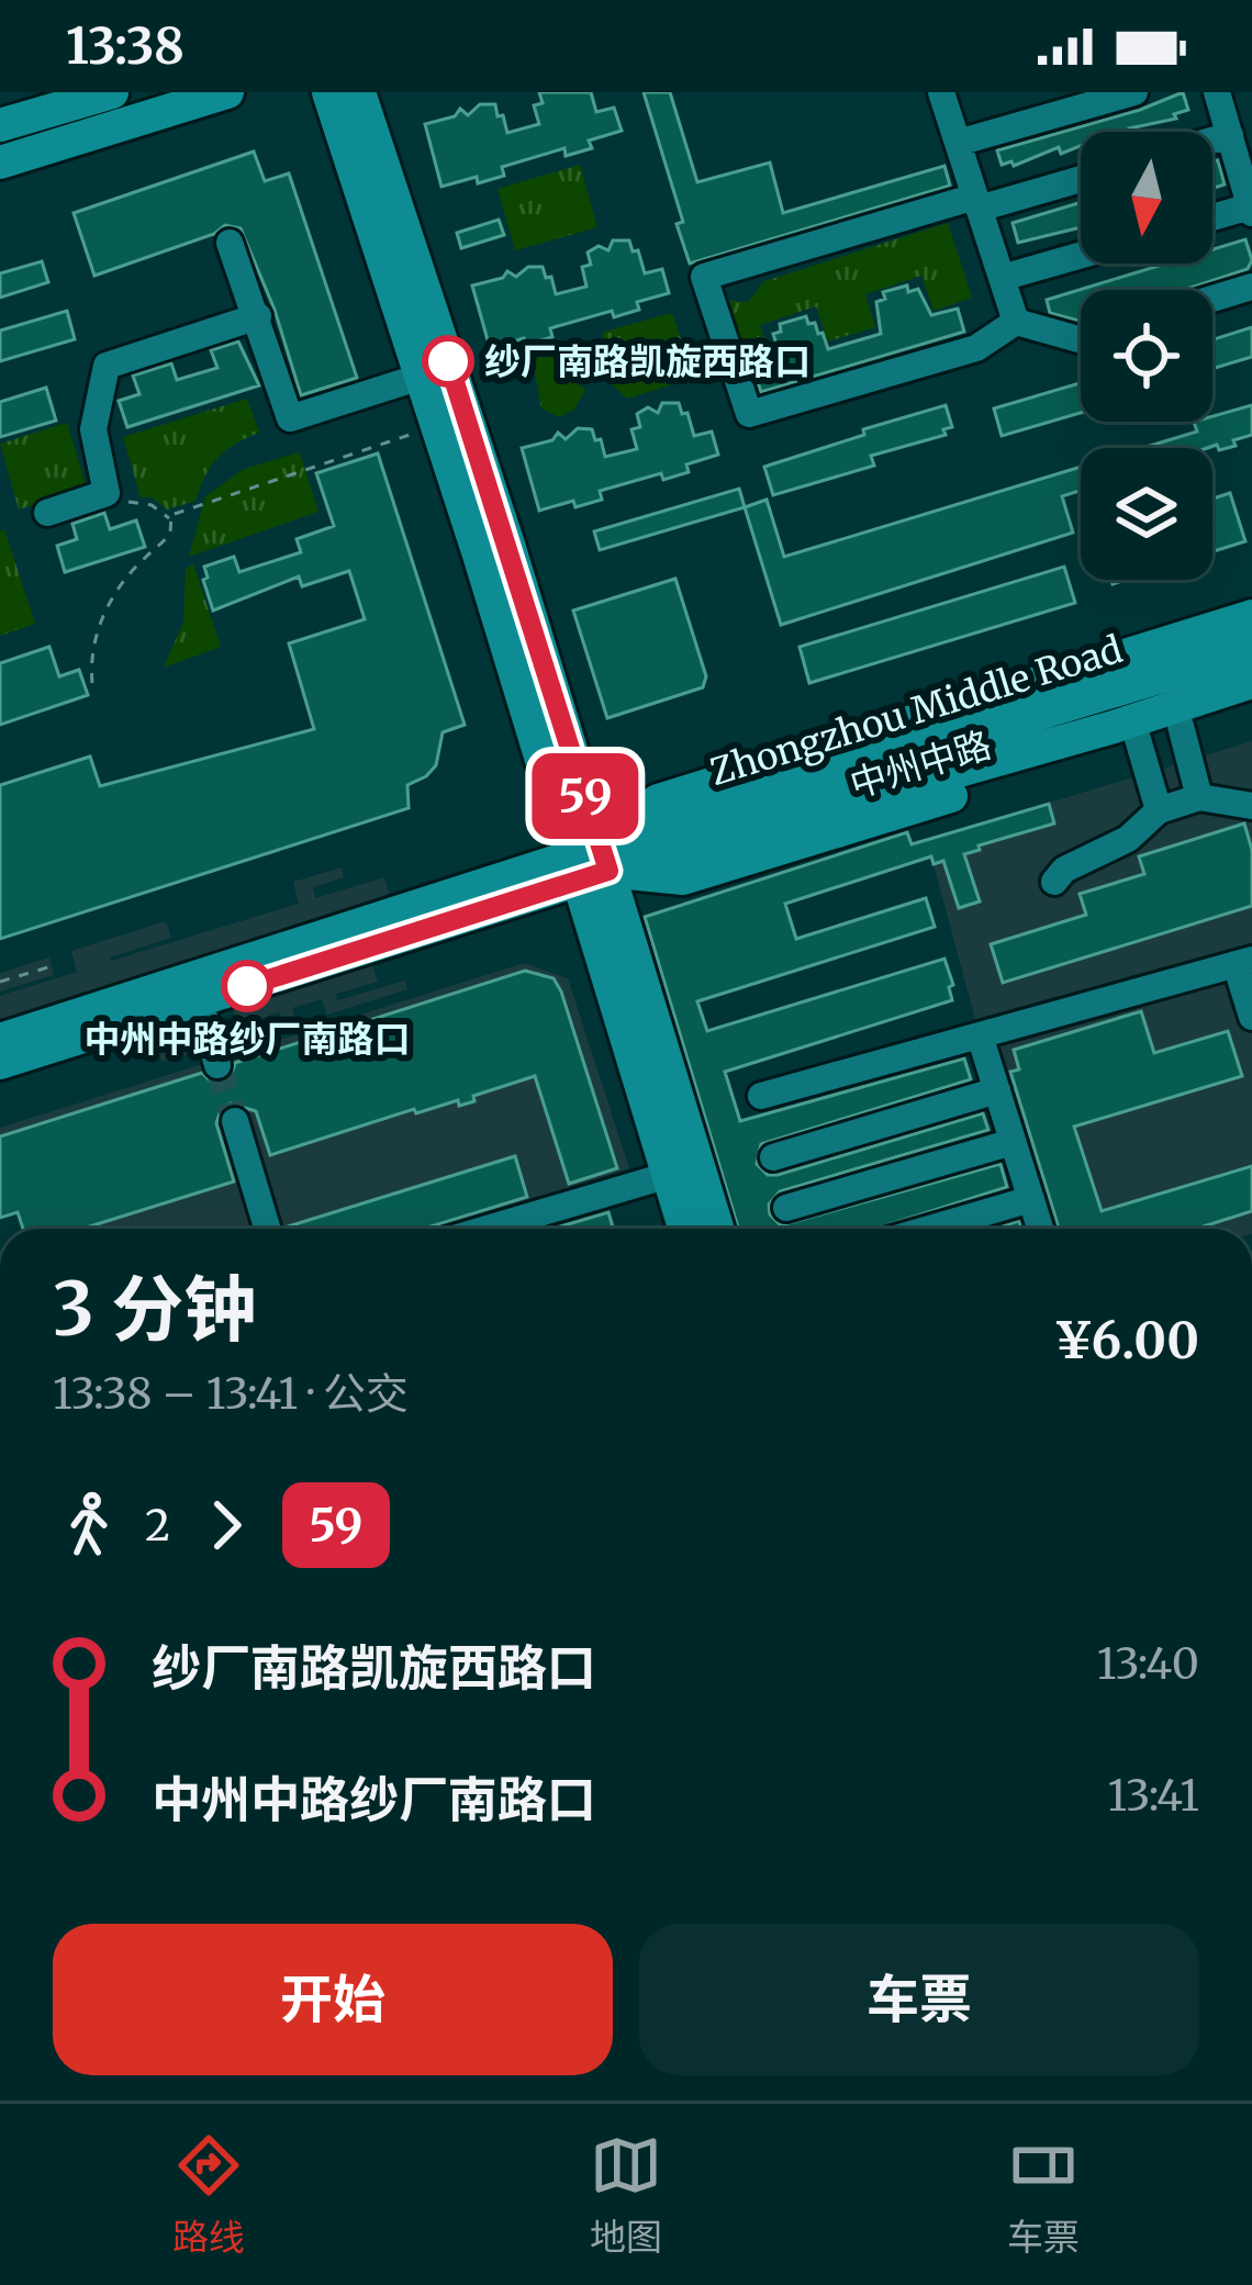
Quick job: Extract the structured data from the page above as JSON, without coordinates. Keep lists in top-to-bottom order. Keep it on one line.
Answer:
{"streets":{"main road":["Zhongzhou Middle Road","中州中路"]},"crossings":[["Zhongzhou Middle Road","中州中路"]],"places":["纱厂南路凯旋西路口","中州中路纱厂南路口"],"lines":["bus line 59"],"north":"bottom","page":{"status":"13:38","on_map":"59","heading":["3 分钟","13:38 – 13:41 · 公交","¥6.00"],"legs":["2","59"],"list":[{"name":"纱厂南路凯旋西路口","value":"13:40"},{"name":"中州中路纱厂南路口","value":"13:41"}],"buttons":["开始","车票"],"tabs":["路线","地图","车票"]}}
